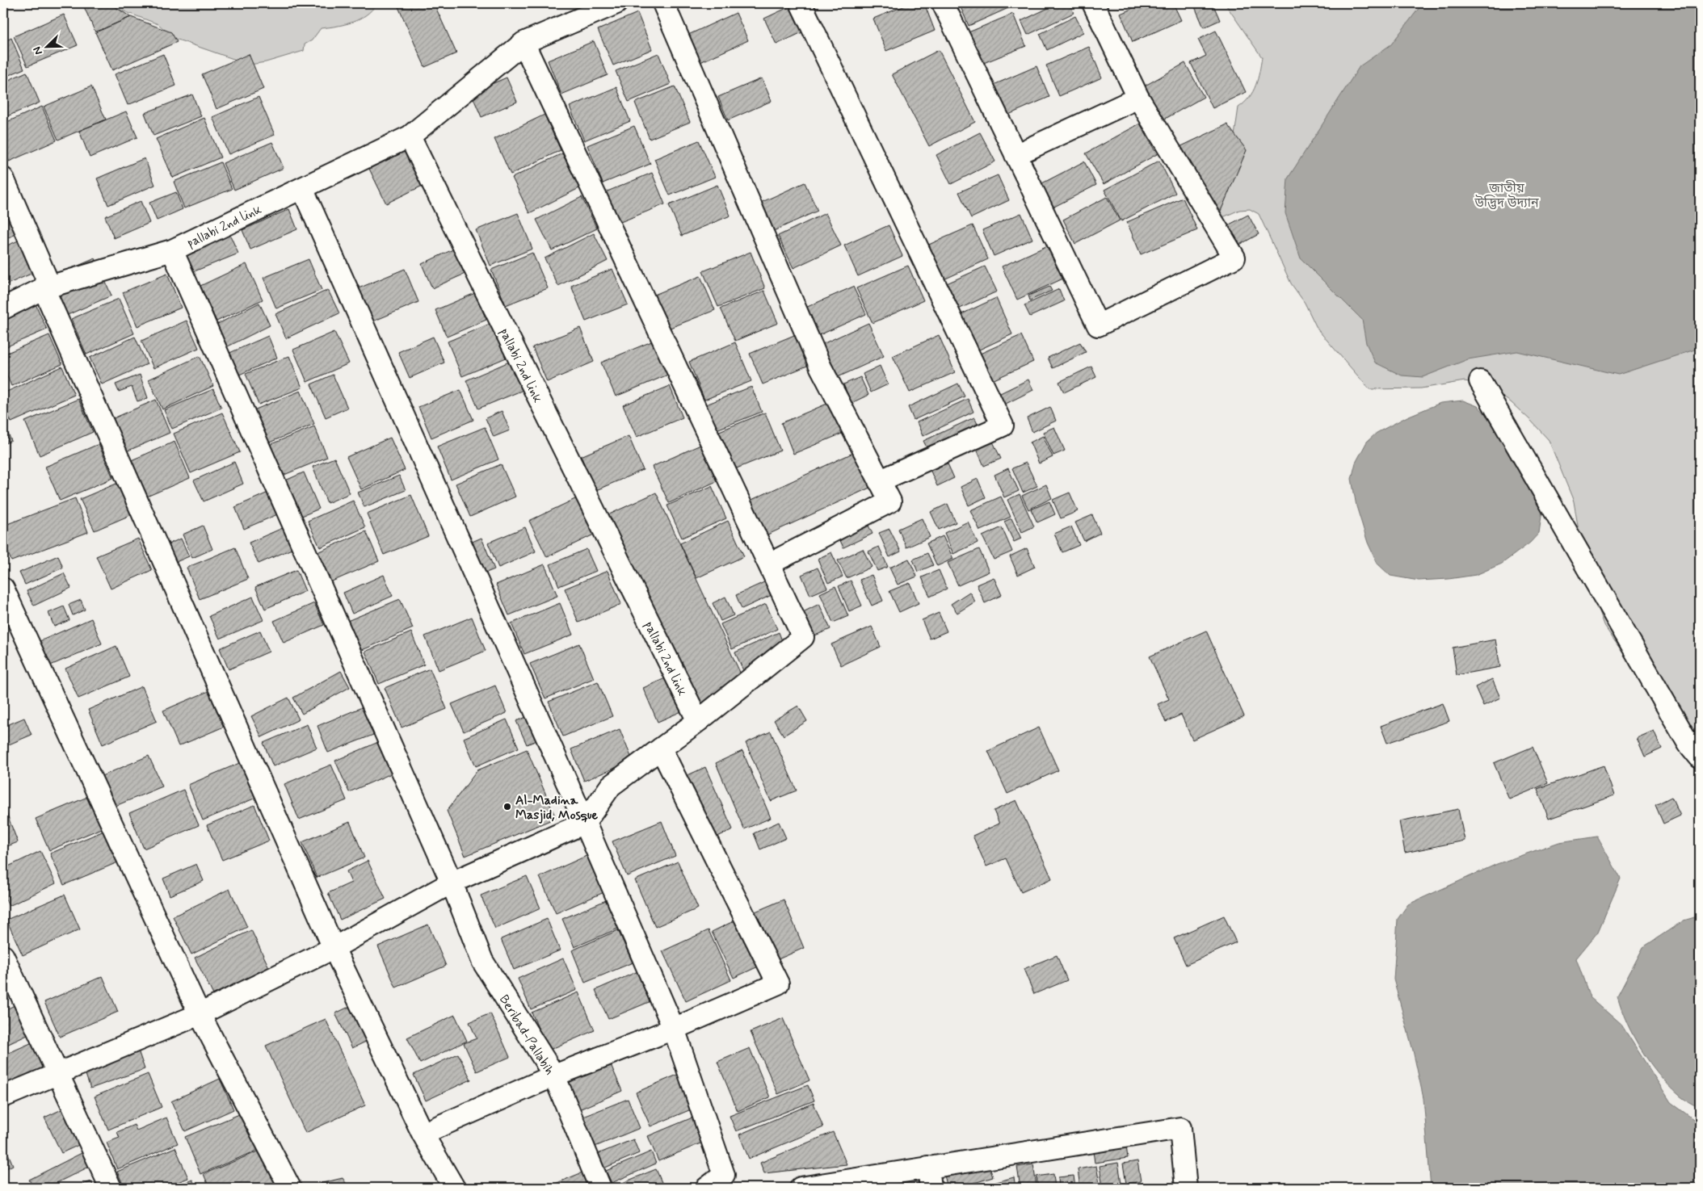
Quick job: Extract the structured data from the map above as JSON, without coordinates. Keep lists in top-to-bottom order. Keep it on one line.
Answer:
{"streets":{"street":["pallabi 2nd link","Beribad-Pallabih"]},"crossings":[["pallabi 2nd link","Beribad-Pallabih"]],"parks":["জাতীয় উদ্ভিদ উদ্যান"],"places":["Al-Madina Masjid, Mosque"],"north":"bottom left"}
